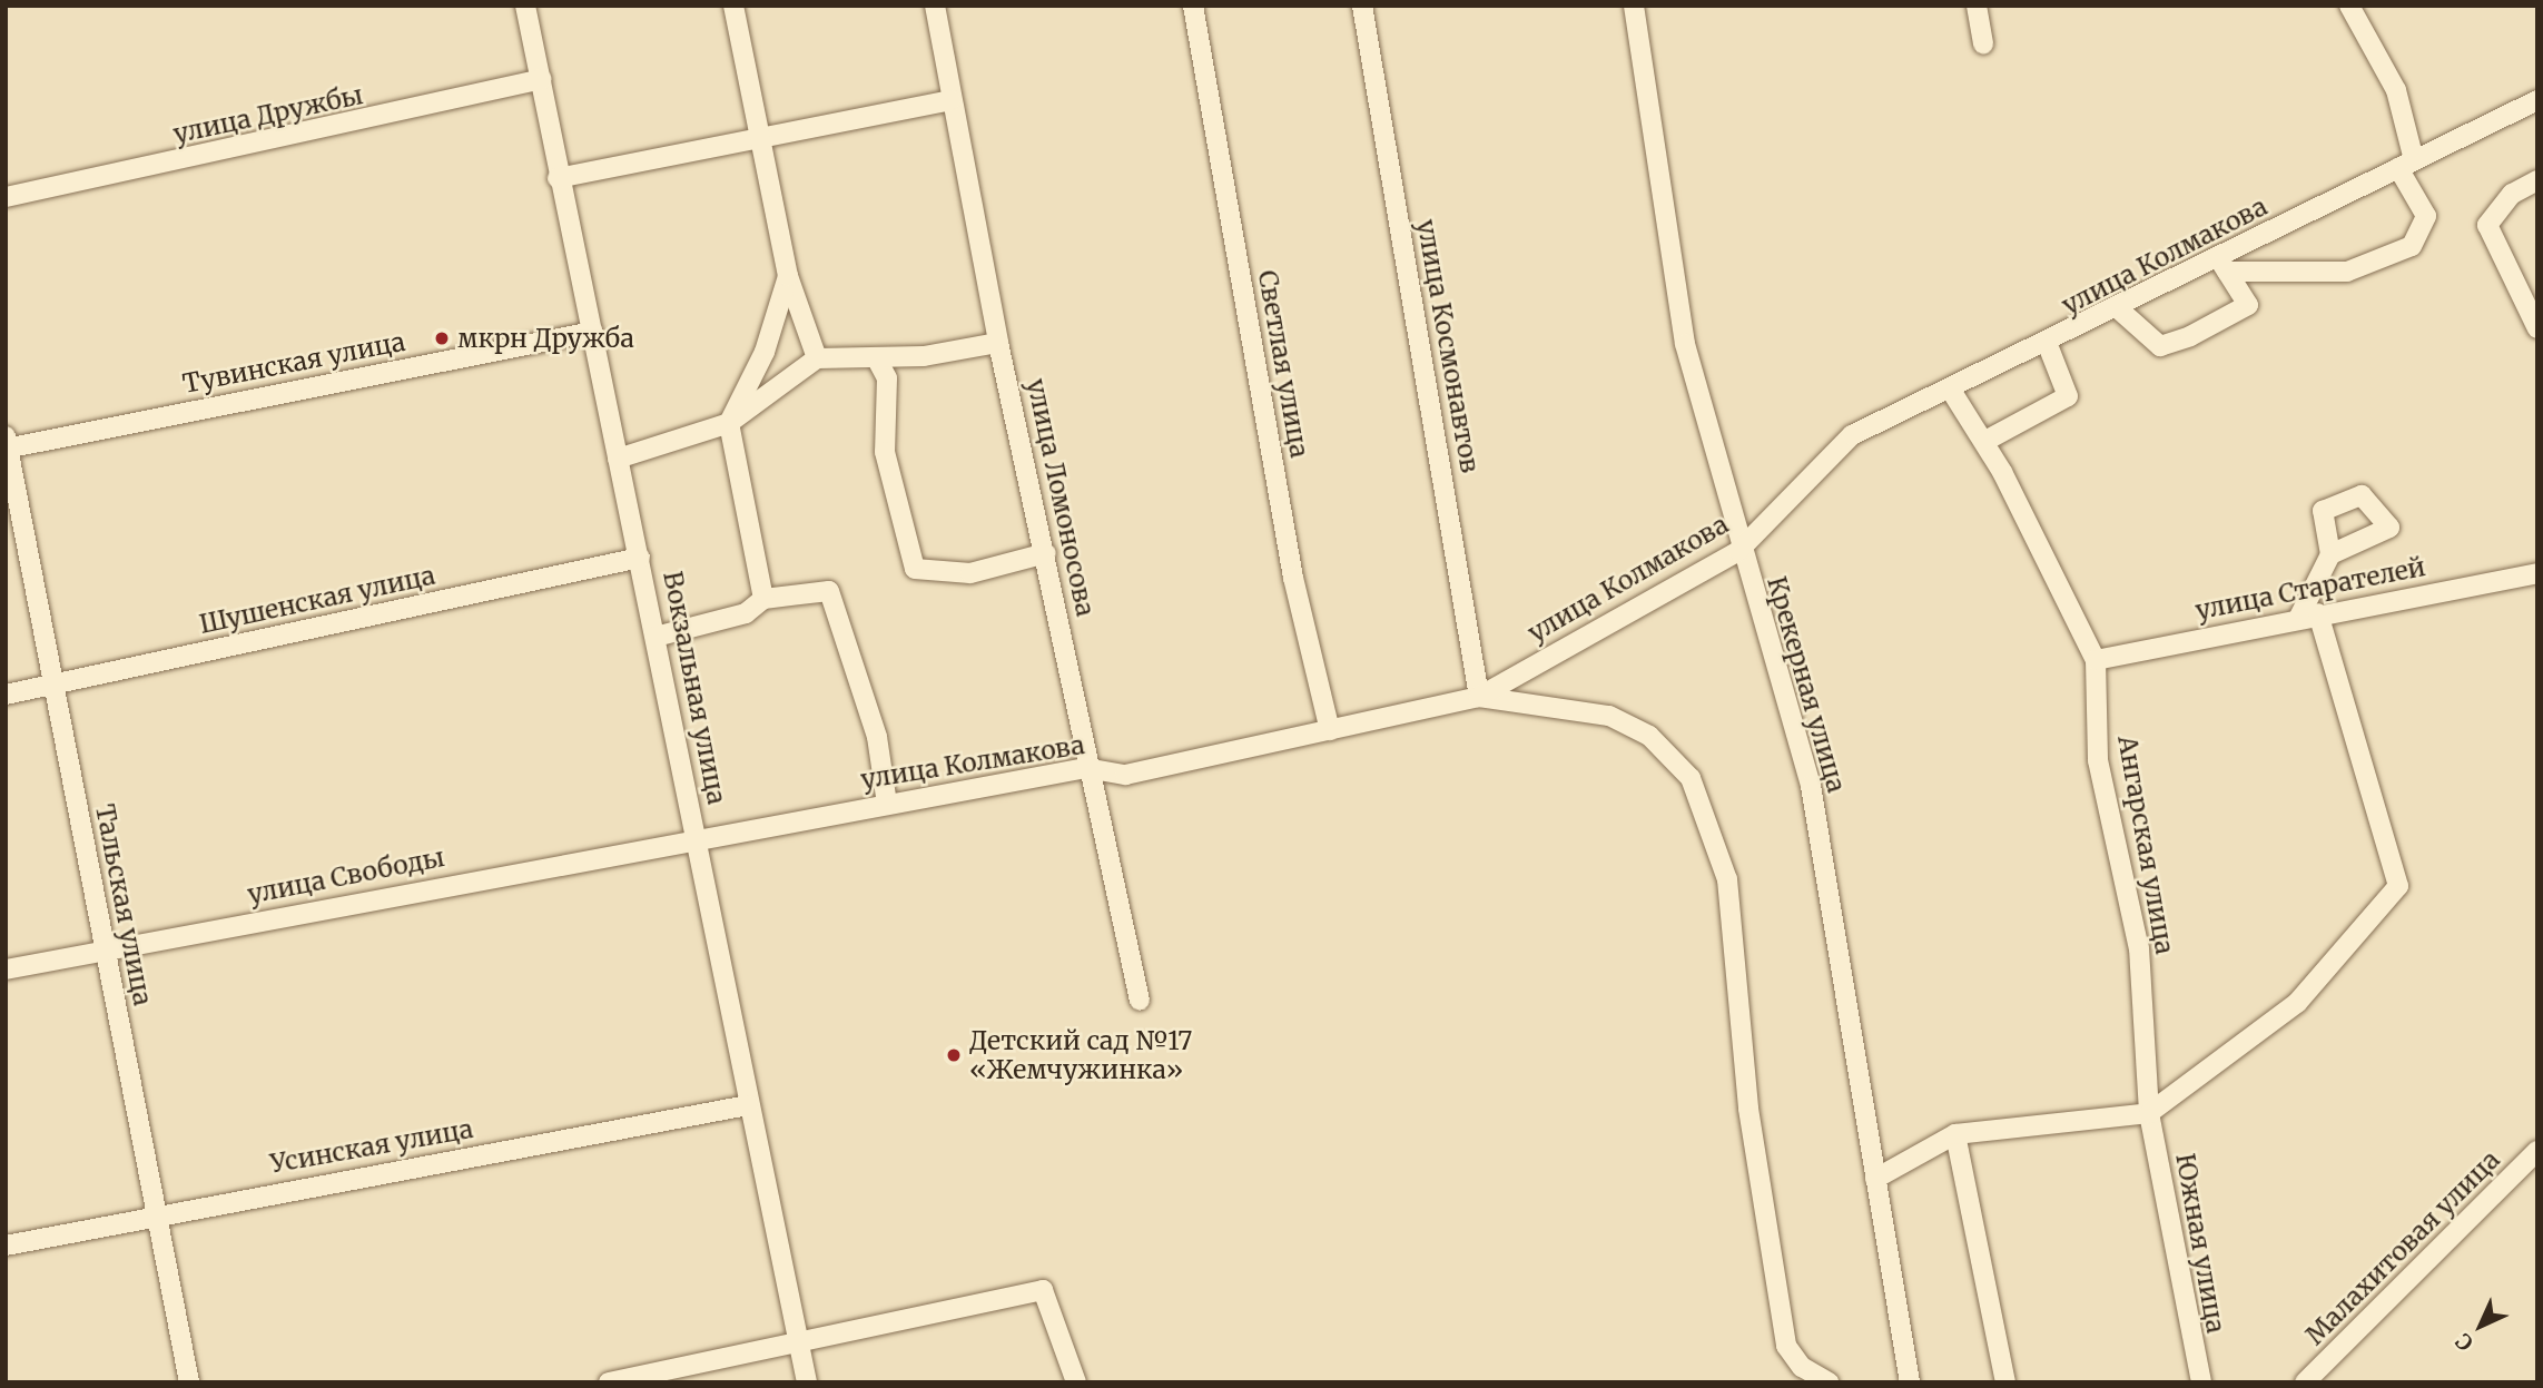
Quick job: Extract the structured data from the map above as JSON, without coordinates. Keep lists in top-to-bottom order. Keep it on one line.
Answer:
{"streets":{"street":["улица Дружбы","улица Колмакова","улица Космонавтов","Тувинская улица","Светлая улица","улица Ломоносова","улица Старателей","Шушенская улица","Крекерная улица","Вокзальная улица","Ангарская улица","улица Свободы","Тальская улица","Усинская улица","Южная улица","Малахитовая улица"]},"crossings":[["улица Дружбы","Вокзальная улица"],["улица Колмакова","улица Космонавтов"],["улица Колмакова","Светлая улица"],["улица Колмакова","улица Ломоносова"],["улица Колмакова","Крекерная улица"],["улица Колмакова","Вокзальная улица"],["улица Колмакова","Ангарская улица"],["улица Колмакова","улица Свободы"],["Тувинская улица","Вокзальная улица"],["Тувинская улица","Тальская улица"],["улица Старателей","Ангарская улица"],["Шушенская улица","Вокзальная улица"],["Шушенская улица","Тальская улица"],["Вокзальная улица","улица Свободы"],["Вокзальная улица","Усинская улица"],["Ангарская улица","Южная улица"],["улица Свободы","Тальская улица"],["Тальская улица","Усинская улица"]],"places":["мкрн Дружба","Детский сад №17 «Жемчужинка»"],"north":"bottom left"}
